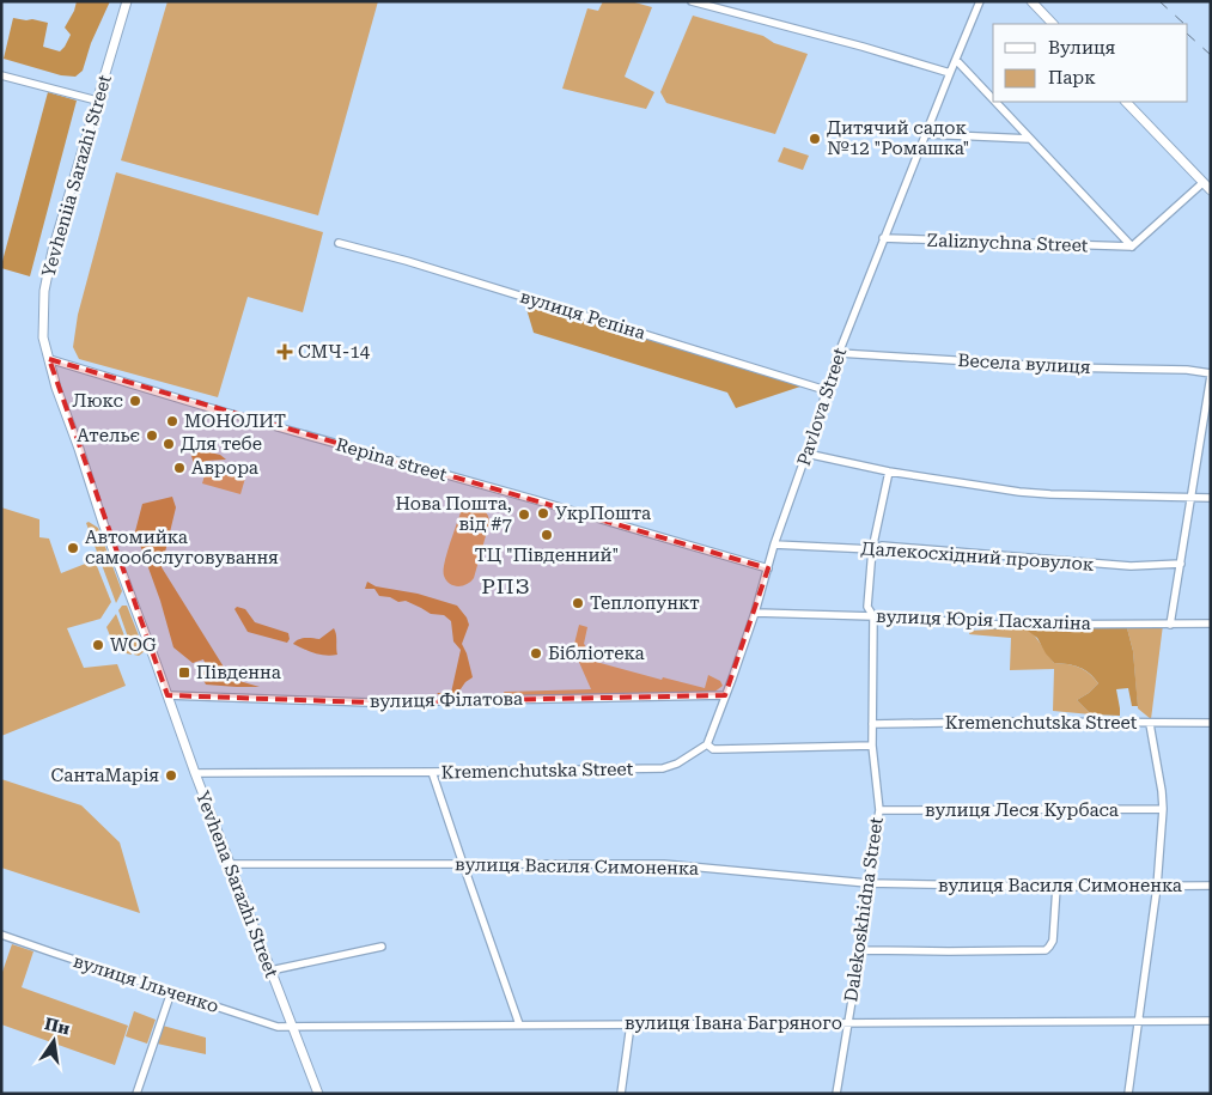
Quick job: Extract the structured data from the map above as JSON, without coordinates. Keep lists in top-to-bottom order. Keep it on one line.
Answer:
{"streets":{"main road":["Yevheniia Sarazhi Street","Yevhena Sarazhi Street"],"street":["Zaliznychna Street","вулиця Рєпіна","Весела вулиця","Pavlova Street","Repina street","Далекосхідний провулок","вулиця Юрія Пасхаліна","вулиця Філатова","Kremenchutska Street","вулиця Леся Курбаса","вулиця Василя Симоненка","Dalekoskhidna Street","вулиця Ільченко","вулиця Івана Багряного"]},"crossings":[["Yevheniia Sarazhi Street","Repina street"],["Yevheniia Sarazhi Street","Yevhena Sarazhi Street"],["Zaliznychna Street","Pavlova Street"],["вулиця Рєпіна","Pavlova Street"],["Весела вулиця","Pavlova Street"],["Pavlova Street","Repina street"],["Pavlova Street","Далекосхідний провулок"],["Pavlova Street","вулиця Юрія Пасхаліна"],["Pavlova Street","вулиця Філатова"],["Pavlova Street","Kremenchutska Street"],["Далекосхідний провулок","Dalekoskhidna Street"],["вулиця Юрія Пасхаліна","Dalekoskhidna Street"],["вулиця Філатова","Yevhena Sarazhi Street"],["Kremenchutska Street","Yevhena Sarazhi Street"],["Kremenchutska Street","Dalekoskhidna Street"],["вулиця Леся Курбаса","Dalekoskhidna Street"],["вулиця Василя Симоненка","Yevhena Sarazhi Street"],["вулиця Василя Симоненка","Dalekoskhidna Street"],["Yevhena Sarazhi Street","вулиця Ільченко"],["Yevhena Sarazhi Street","вулиця Івана Багряного"],["Dalekoskhidna Street","вулиця Івана Багряного"],["вулиця Ільченко","вулиця Івана Багряного"]],"districts":["РПЗ"],"places":{"other":["Дитячий садок №12 \"Ромашка\"","Люкс","МОНОЛИТ","Ательє","Для тебе","Аврора","УкрПошта","Нова Пошта, від #7","ТЦ \"Південний\"","Автомийка самообслуговування","Теплопункт","WOG","Бібліотека","СантаМарія"],"health":["СМЧ-14"],"transit":["Південна"]},"legend":["Вулиця","Парк"],"north":"top"}
